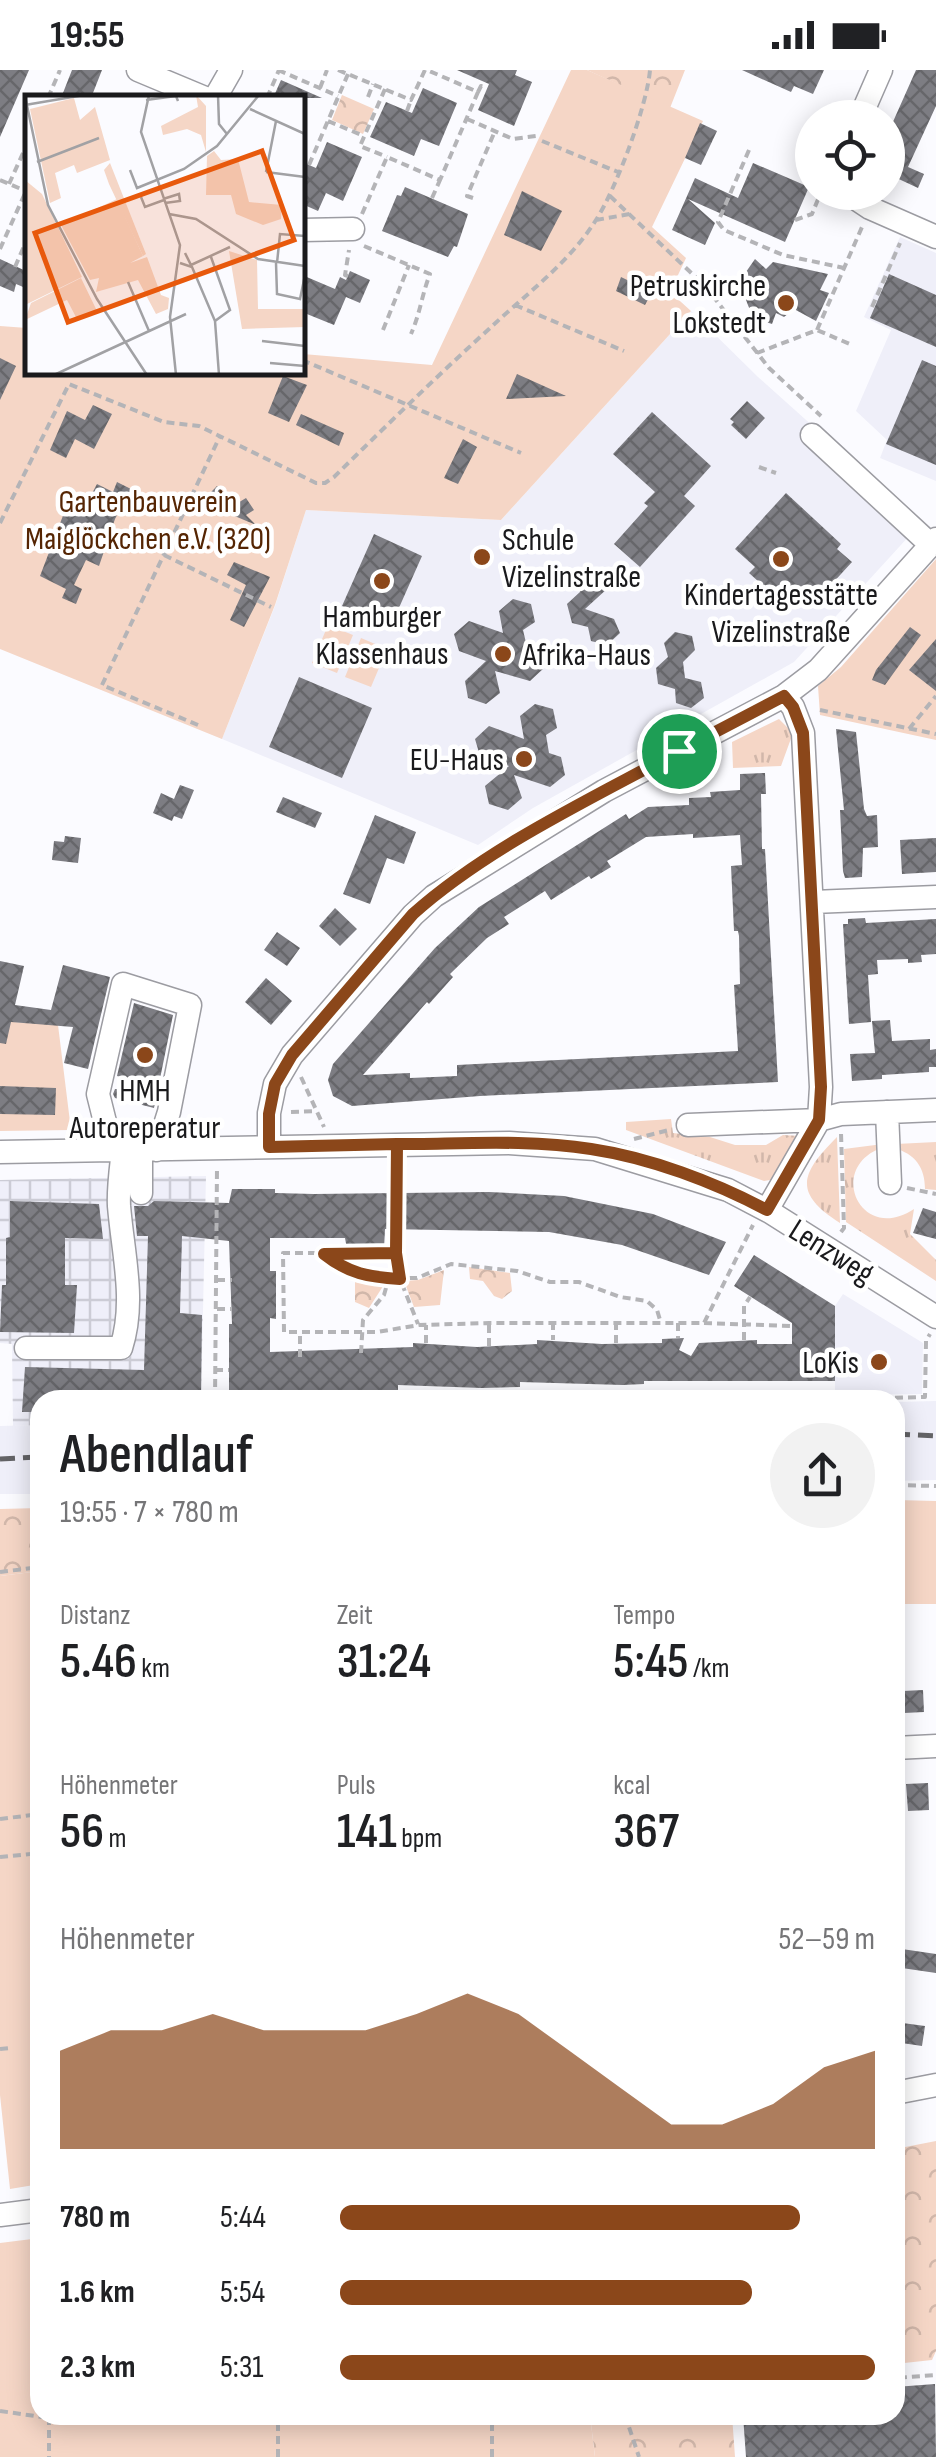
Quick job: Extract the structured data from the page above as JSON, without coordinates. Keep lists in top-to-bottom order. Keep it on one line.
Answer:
{"streets":{"street":["Lenzweg"]},"parks":["Gartenbauverein Maiglöckchen e.V. (320)"],"places":["Petruskirche Lokstedt","Schule Vizelinstraße","Kindertagesstätte Vizelinstraße","Hamburger Klassenhaus","Afrika-Haus","EU-Haus","HMH Autoreperatur","LoKis"],"page":{"status":"19:55","heading":["Abendlauf","19:55 · 7 × 780 m"],"stats":[["Distanz","5.46 km"],["Zeit","31:24"],["Tempo","5:45 /km"],["Höhenmeter","56 m"],["Puls","141 bpm"],["kcal","367"]],"chart":["Höhenmeter","52–59 m"],"list":[{"name":"780 m","note":"5:44"},{"name":"1.6 km","note":"5:54"},{"name":"2.3 km","note":"5:31"}]}}
